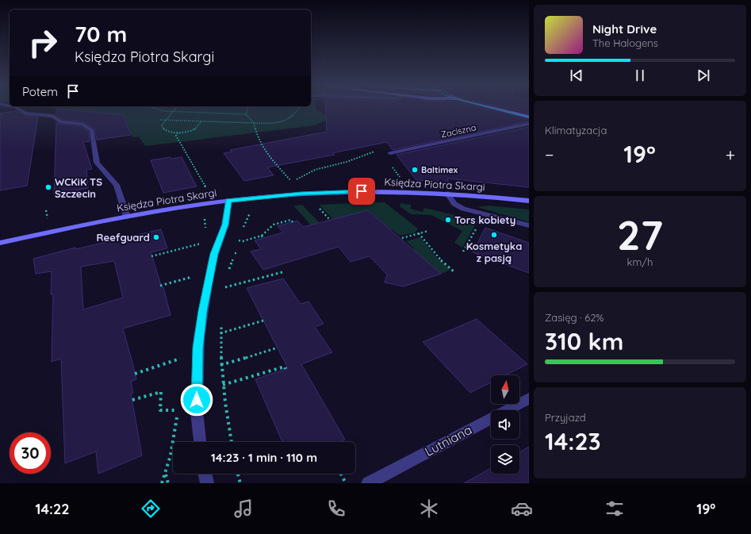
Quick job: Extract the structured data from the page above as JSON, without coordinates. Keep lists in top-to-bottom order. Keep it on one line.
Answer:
{"streets":{"street":["Zaciszna","Księdza Piotra Skargi","Lutniana"]},"places":["Baltimex","WCKiK TS Szczecin","Tors kobiety","Kosmetyka z pasją","Reefguard"],"north":"top","page":{"turn":["70 m","Księdza Piotra Skargi"],"song":["Night Drive","The Halogens"],"then":"Potem","tile":["Klimatyzacja",["27","km/h"],["Zasięg · 62%","310 km"],["Przyjazd","14:23"]],"heat":["−","19°","+"],"limit":"30","trip":"14:23 · 1 min · 110 m","tabs":["14:22","19°"]}}
